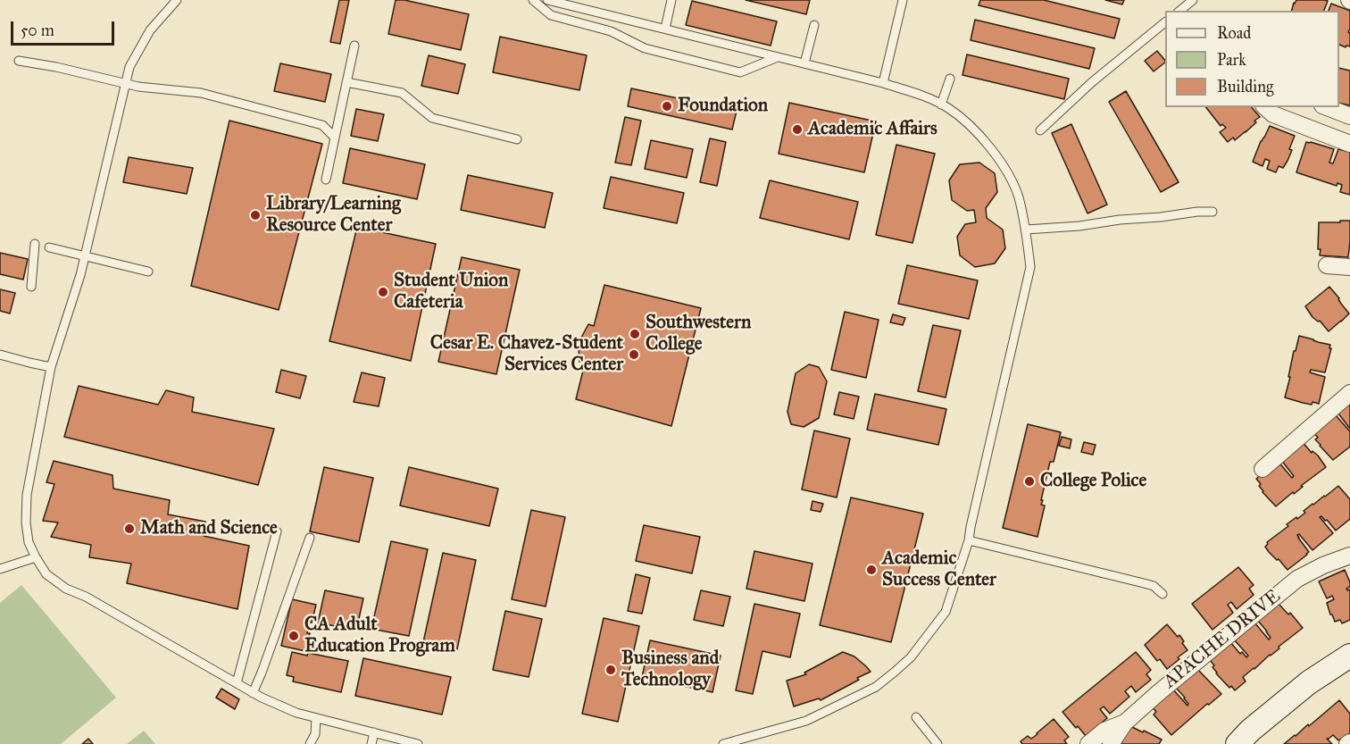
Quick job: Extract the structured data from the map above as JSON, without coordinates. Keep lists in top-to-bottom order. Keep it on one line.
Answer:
{"streets":{"street":["APACHE DRIVE"]},"places":["Foundation","Academic Affairs","Library/Learning Resource Center","Student Union Cafeteria","Southwestern College","Cesar E. Chavez-Student Services Center","College Police","Math and Science","Academic Success Center","CA Adult Education Program","Business and Technology"],"legend":["Road","Park","Building"],"scale_bar":"50 m"}
